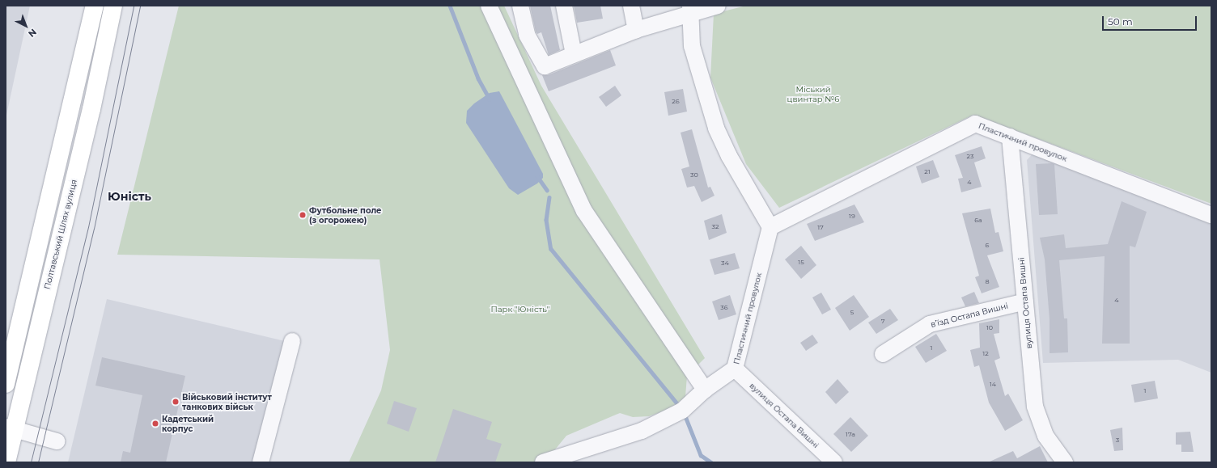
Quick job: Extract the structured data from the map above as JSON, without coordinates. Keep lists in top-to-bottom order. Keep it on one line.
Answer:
{"streets":{"main road":["Полтавський Шлях вулиця"],"street":["Пластичний провулок","вулиця Остапа Вишні","в’їзд Остапа Вишні"]},"crossings":[["Пластичний провулок","вулиця Остапа Вишні"],["вулиця Остапа Вишні","в’їзд Остапа Вишні"]],"districts":["Юність"],"parks":["Міський цвинтар №6","Парк \"Юність\""],"places":["Футбольне поле (з огорожею)","Військовий інститут танкових військ","Кадетський корпус"],"house_numbers":["26","23","21","30","4","19","6а","32","17","6","15","34","8","4","36","5","7","10","1","12","14","1","17а","3"],"scale_bar":"50 m","north":"bottom right"}
